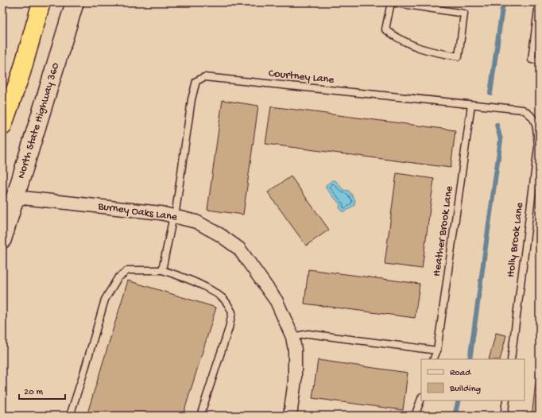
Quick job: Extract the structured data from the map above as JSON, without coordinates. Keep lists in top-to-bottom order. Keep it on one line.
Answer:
{"streets":{"main road":["North State Highway 360"],"street":["Burney Oaks Lane"],"lane":["Courtney Lane","Heather Brook Lane","Holly Brook Lane"]},"crossings":[["Courtney Lane","Burney Oaks Lane"],["Courtney Lane","Heather Brook Lane"],["Courtney Lane","Holly Brook Lane"],["North State Highway 360","Burney Oaks Lane"]],"legend":["Road","Building"],"scale_bar":"20 m"}
